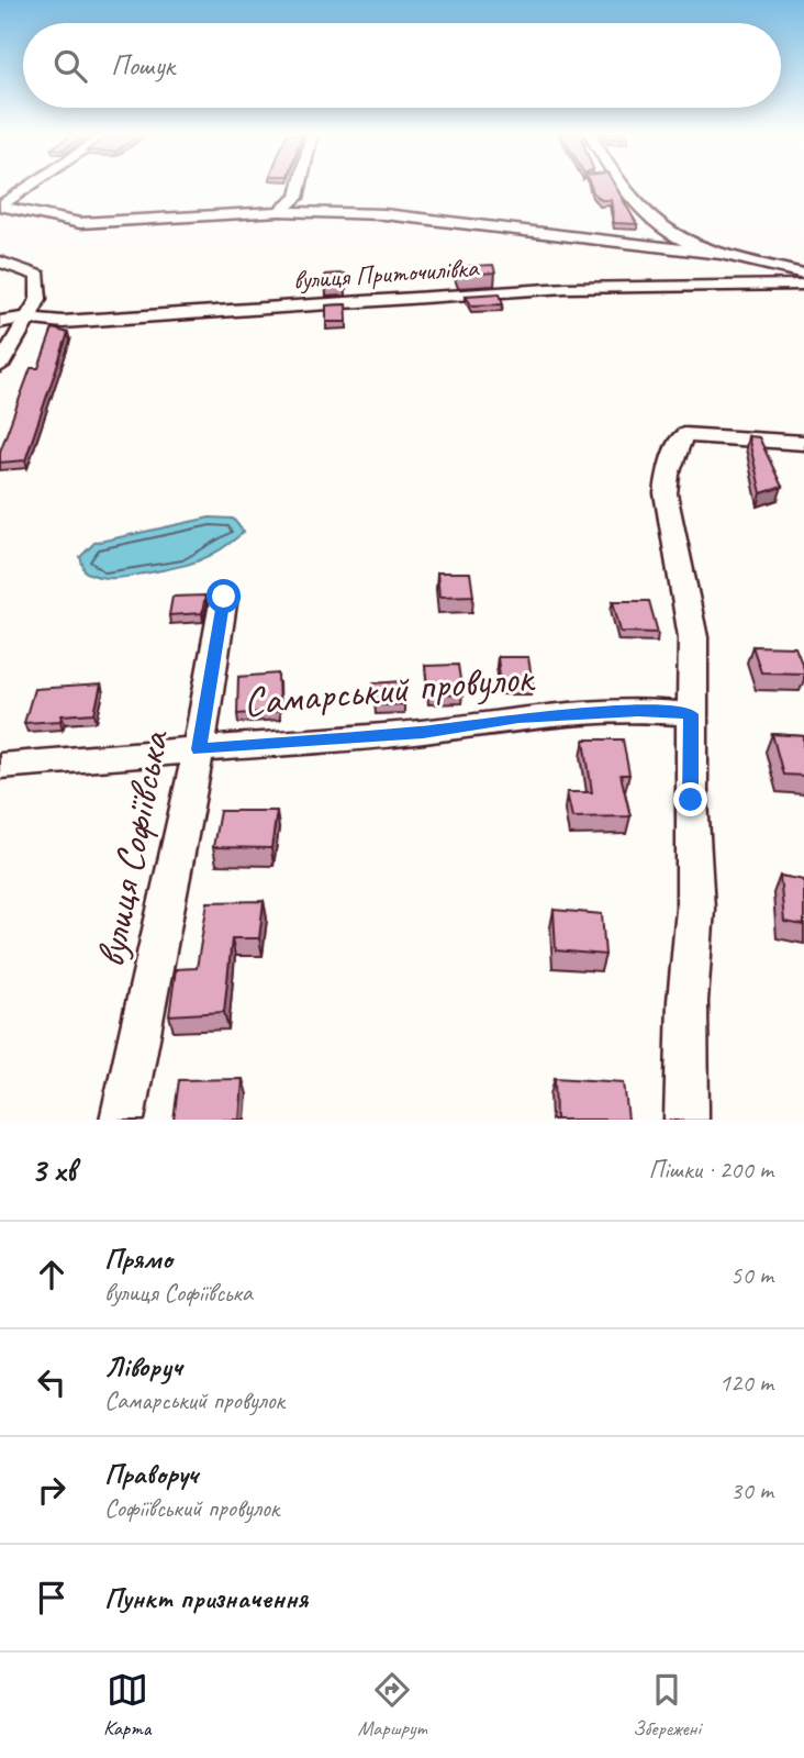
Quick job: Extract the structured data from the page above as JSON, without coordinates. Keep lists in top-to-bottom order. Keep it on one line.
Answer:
{"streets":{"street":["вулиця Приточилівка","Самарський провулок","вулиця Софіївська"]},"crossings":[["Самарський провулок","вулиця Софіївська"]],"page":{"search":"Пошук","heading":["3 хв","Пішки · 200 m"],"list":[["Прямо","вулиця Софіївська","50 m"],["Ліворуч","Самарський провулок","120 m"],["Праворуч","Софіївський провулок","30 m"],"Пункт призначення"],"nav":["Карта","Маршрут","Збережені"]}}
